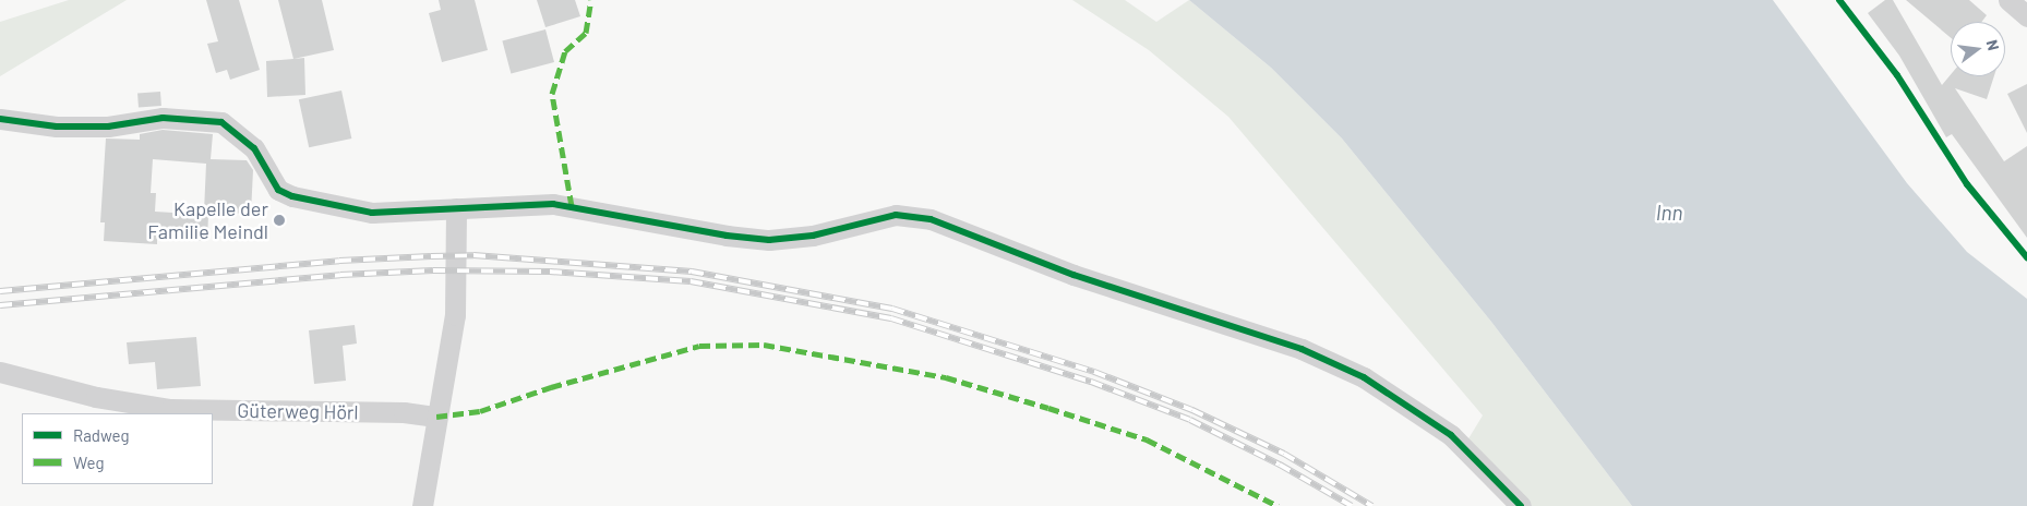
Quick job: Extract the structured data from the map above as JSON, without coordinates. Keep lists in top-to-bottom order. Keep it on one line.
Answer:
{"streets":{"street":["Güterweg Hörl"]},"water":["Inn"],"places":["Kapelle der Familie Meindl"],"legend":["Radweg","Weg"],"north":"right"}
